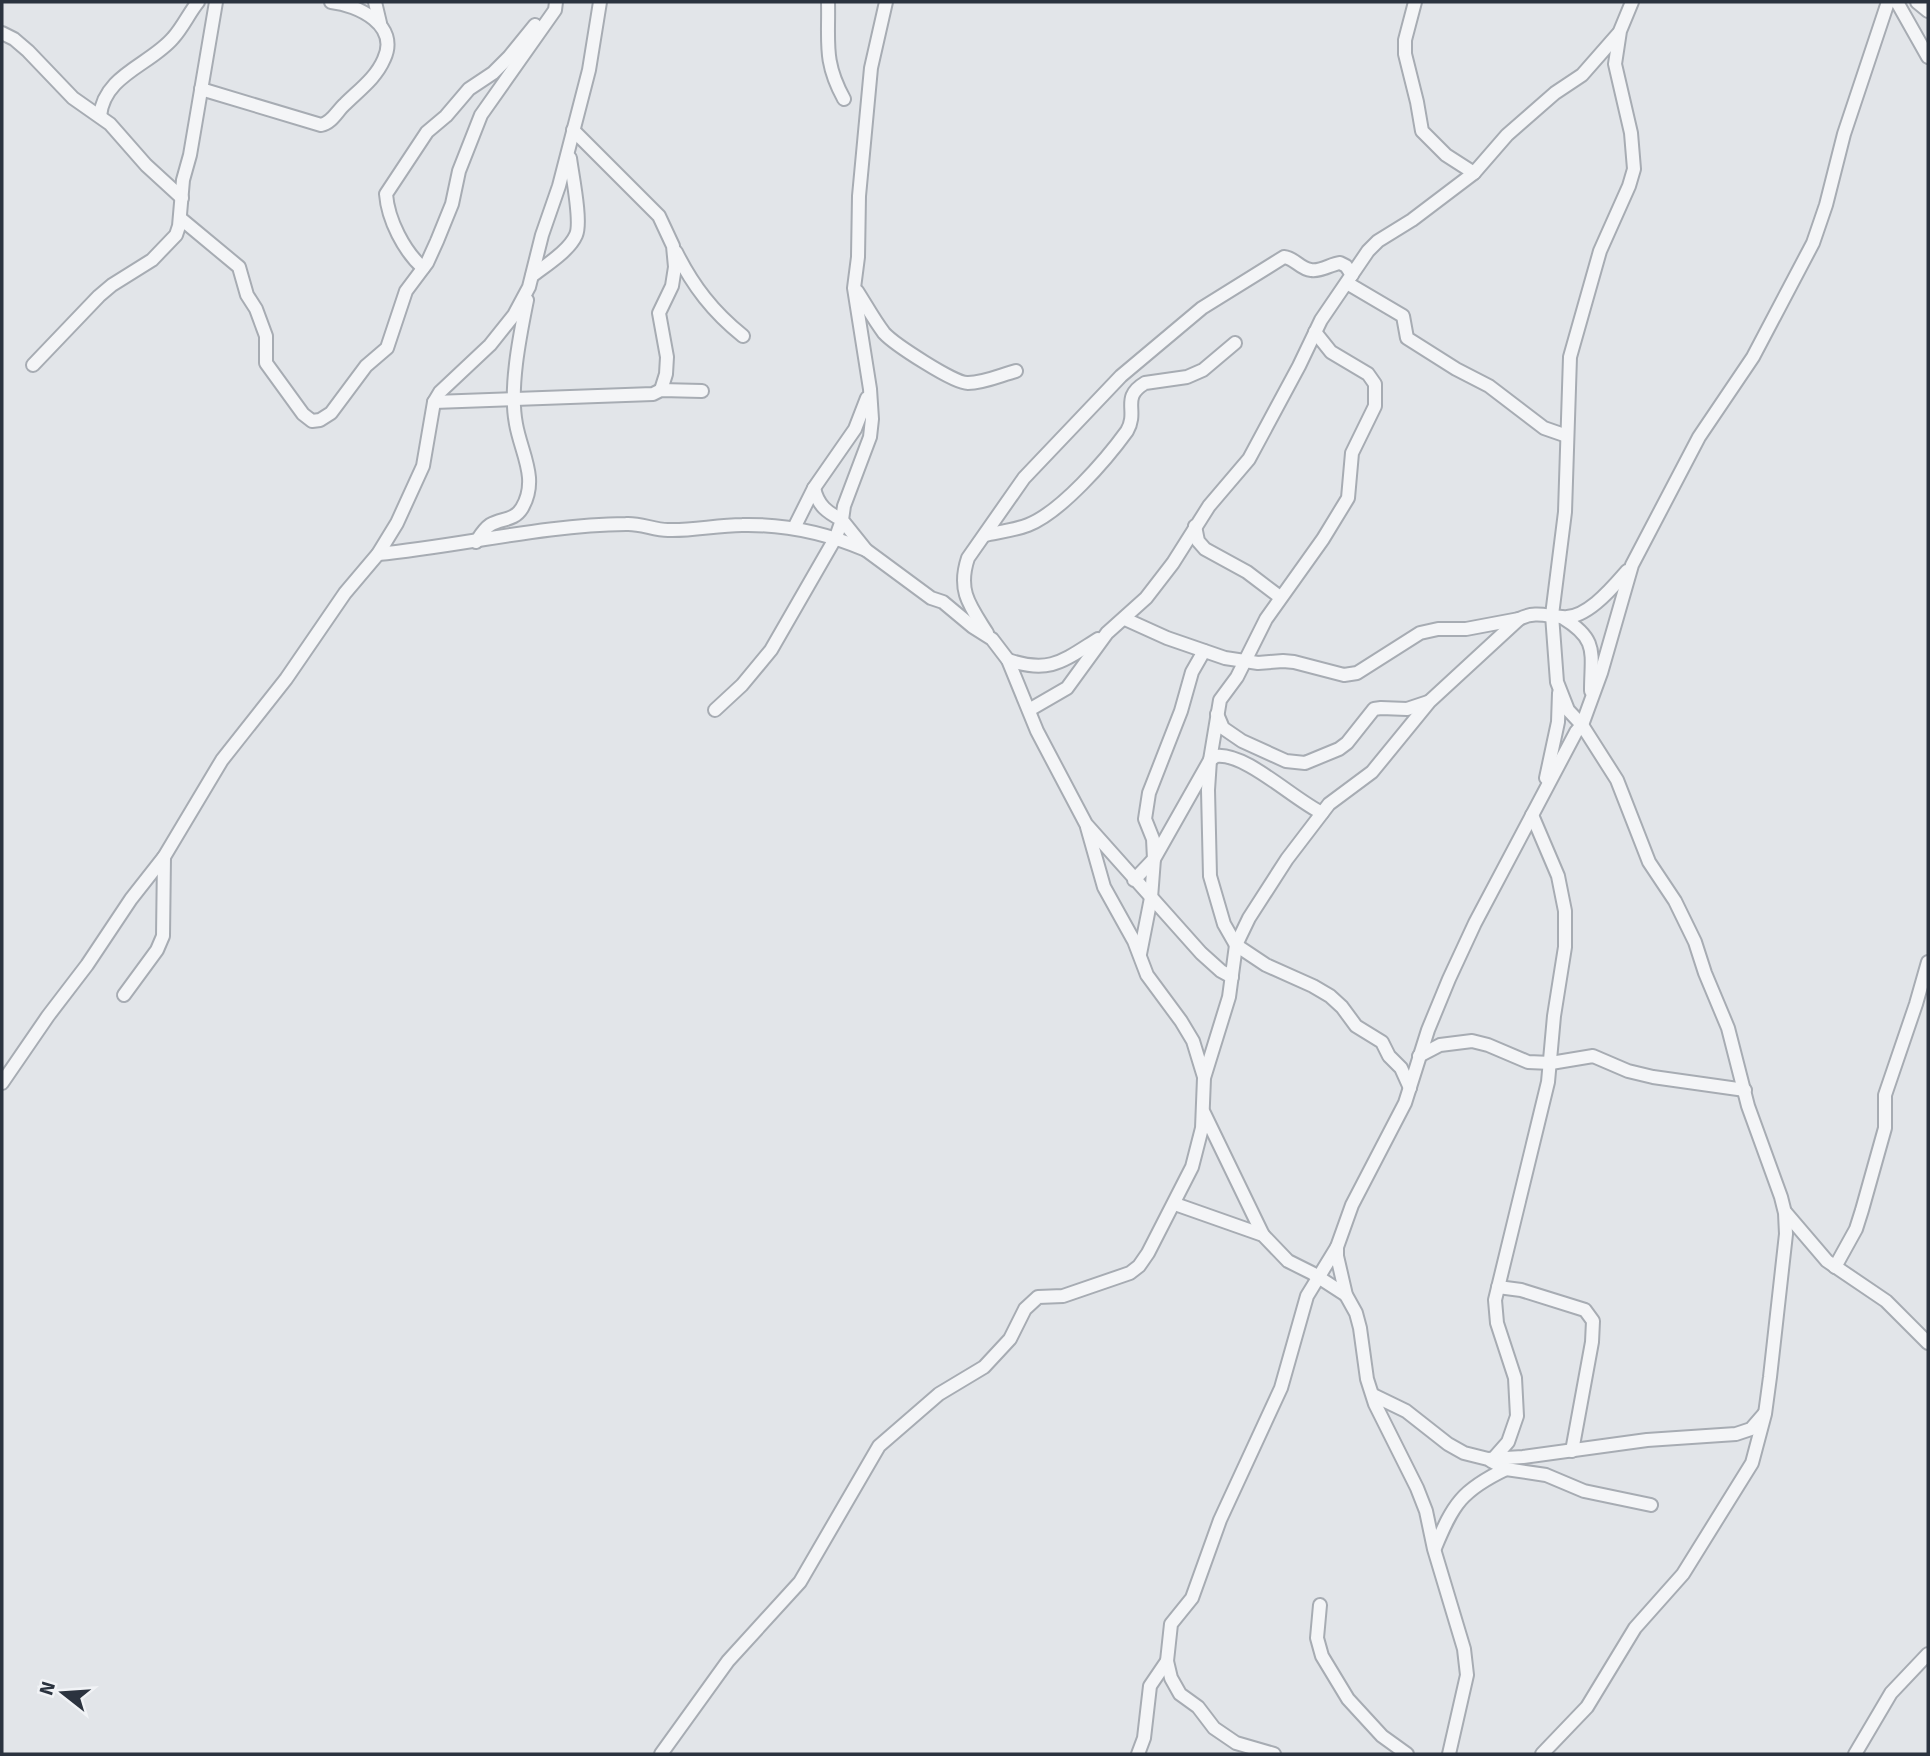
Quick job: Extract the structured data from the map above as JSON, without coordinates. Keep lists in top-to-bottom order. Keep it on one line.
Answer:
{"north":"left"}
